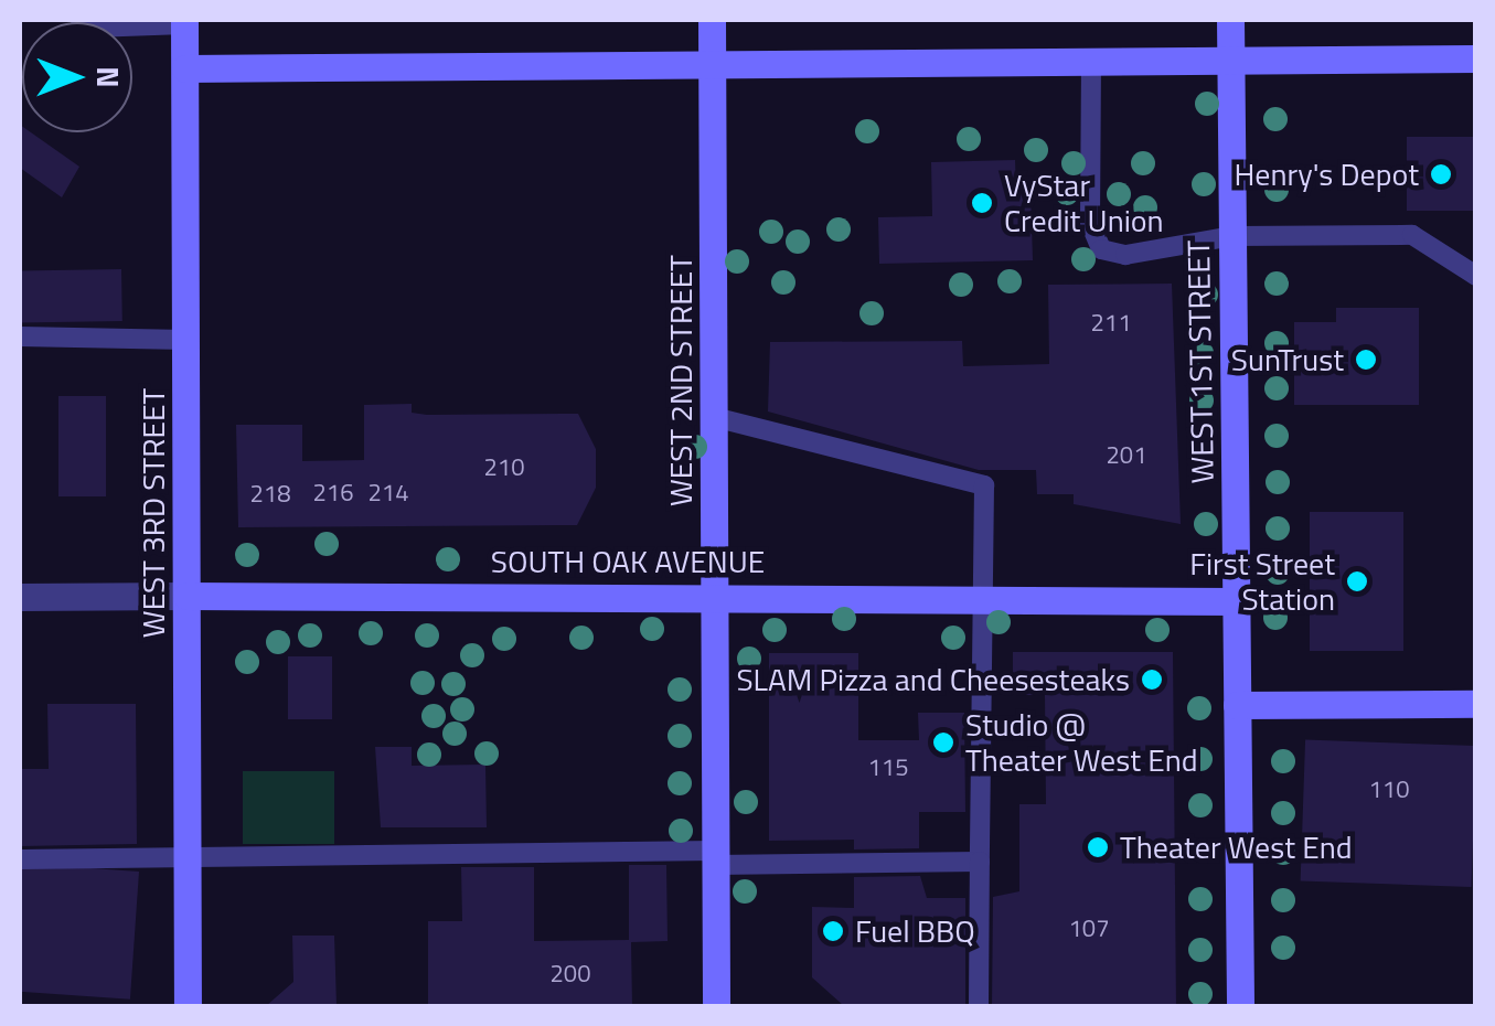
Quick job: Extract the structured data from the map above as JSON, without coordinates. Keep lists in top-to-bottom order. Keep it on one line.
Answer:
{"streets":{"street":["WEST 1ST STREET","WEST 2ND STREET","WEST 3RD STREET","SOUTH OAK AVENUE"]},"crossings":[["WEST 1ST STREET","SOUTH OAK AVENUE"],["WEST 2ND STREET","SOUTH OAK AVENUE"],["WEST 3RD STREET","SOUTH OAK AVENUE"]],"places":["Henry's Depot","VyStar Credit Union","SunTrust","First Street Station","SLAM Pizza and Cheesesteaks","Studio @ Theater West End","Theater West End","Fuel BBQ"],"house_numbers":["211","201","210","216","214","218","115","110","107","200"],"north":"right"}
